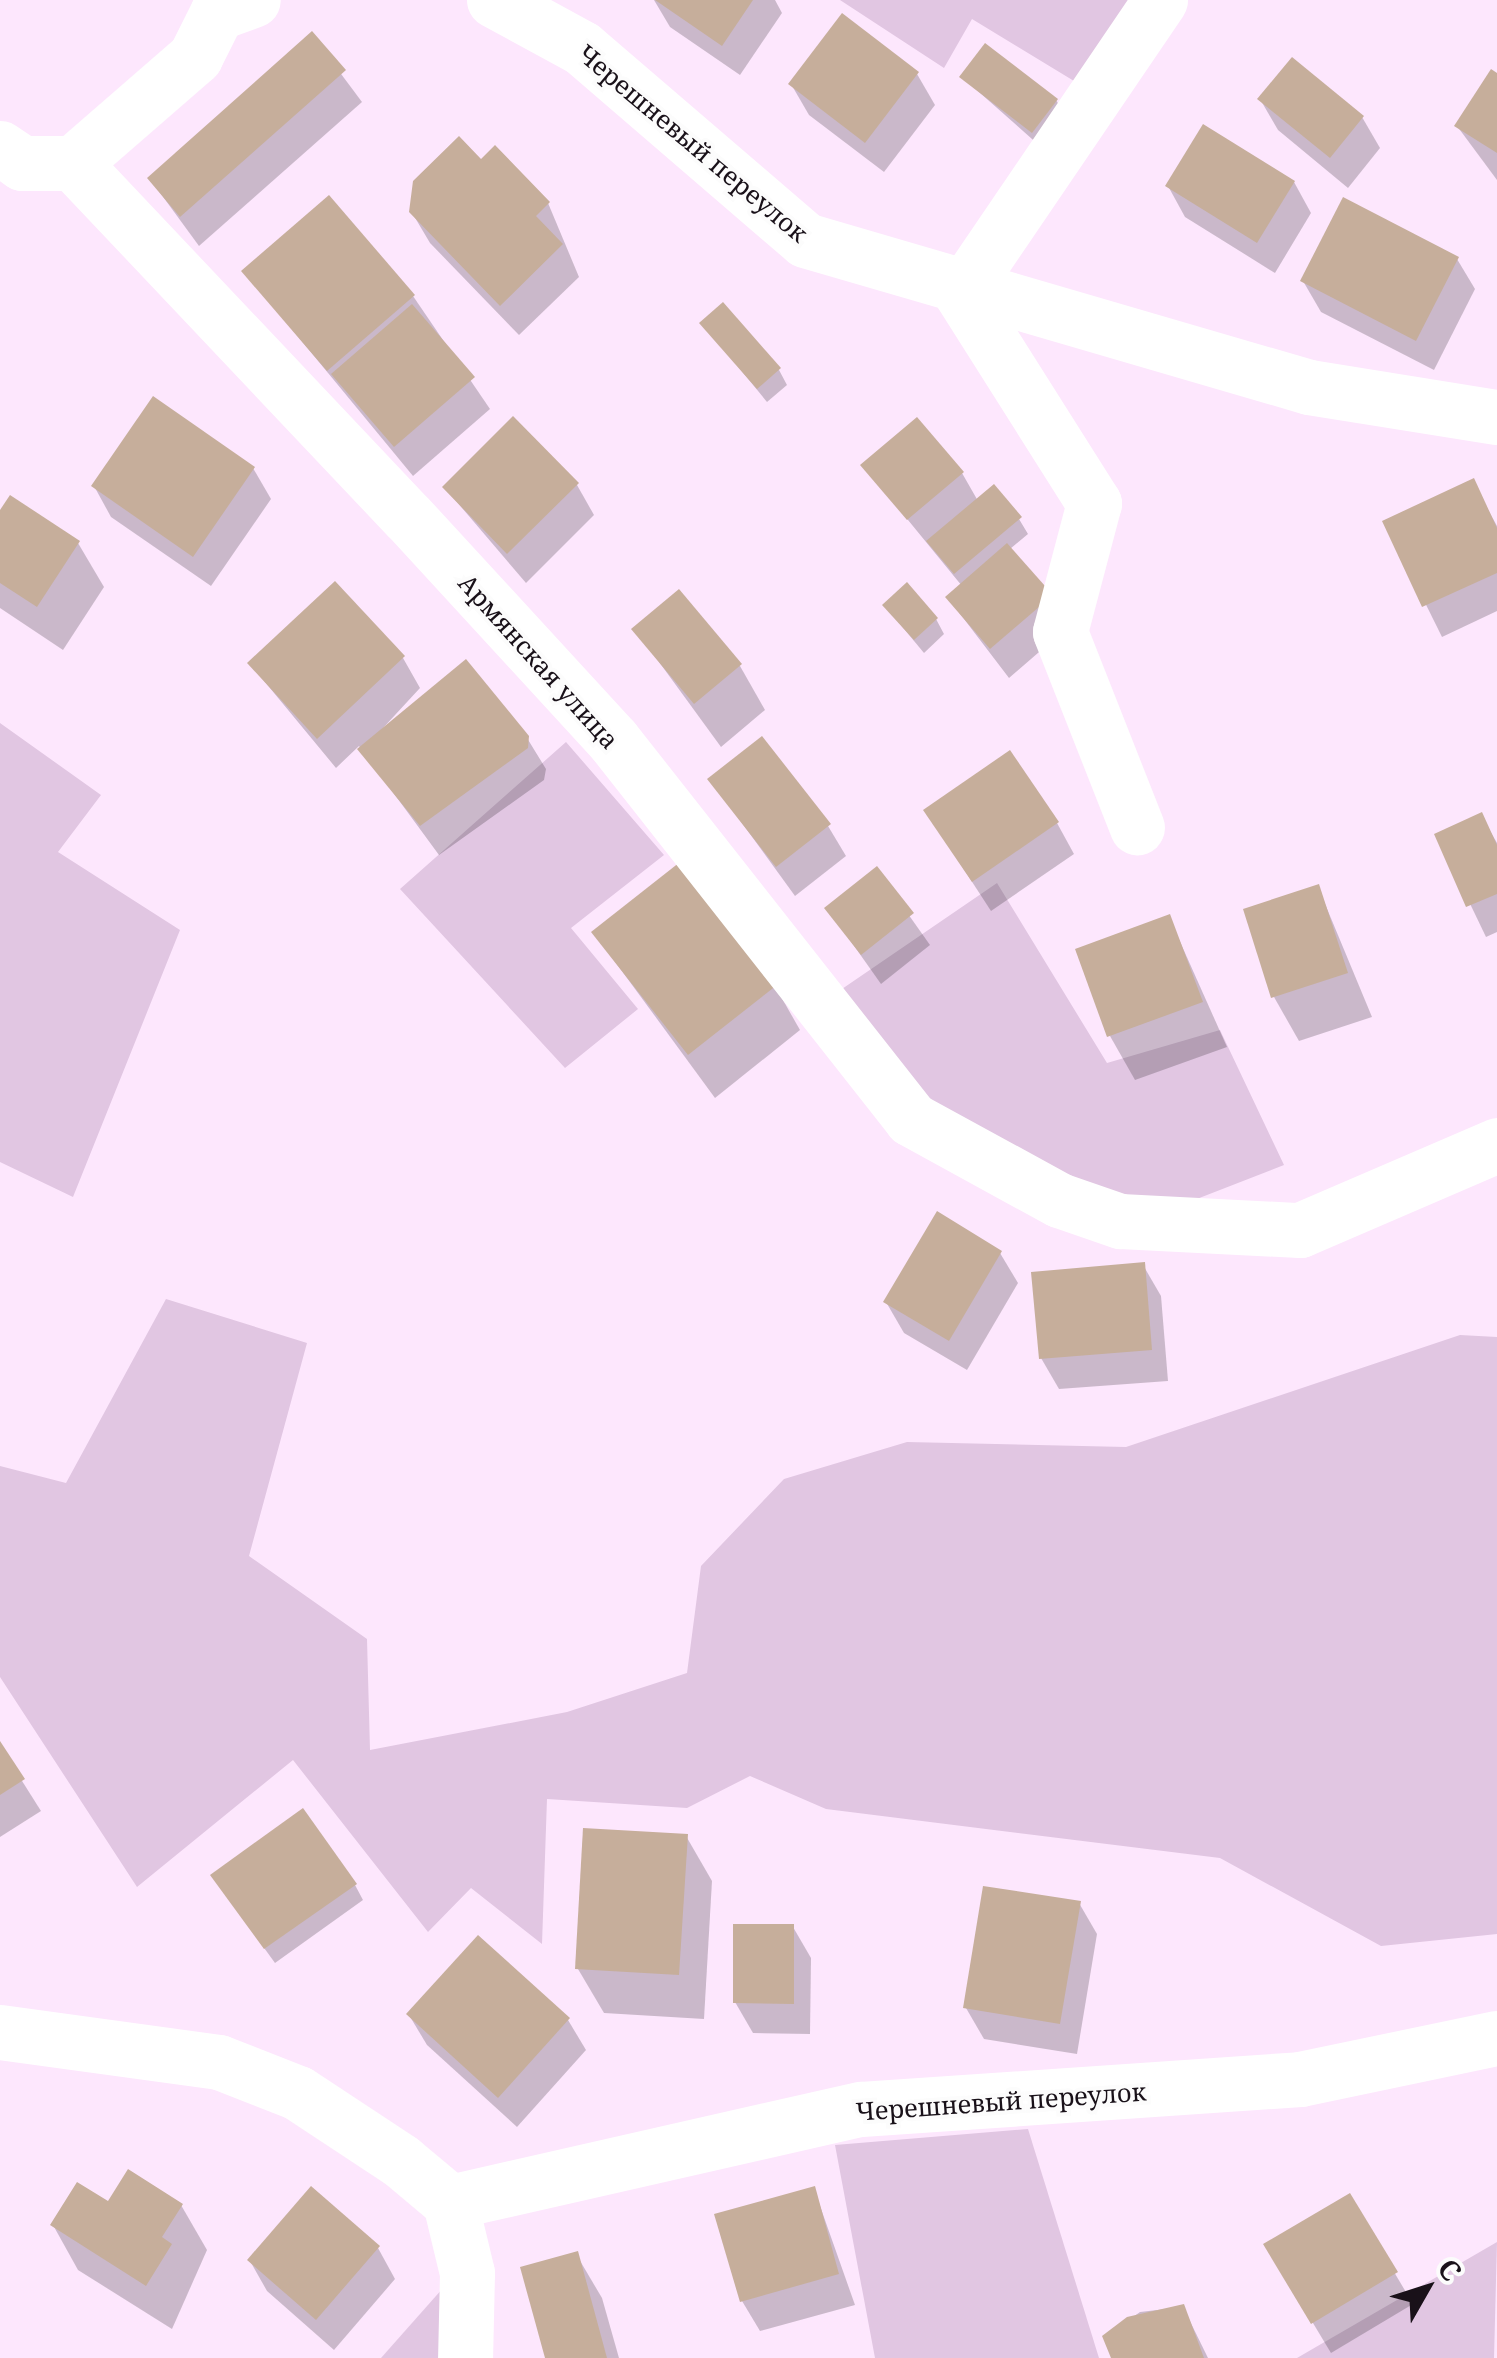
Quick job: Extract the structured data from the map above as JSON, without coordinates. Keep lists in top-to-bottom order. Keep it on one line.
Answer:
{"streets":{"street":["Черешневый переулок","Армянская улица"]},"north":"top right"}
